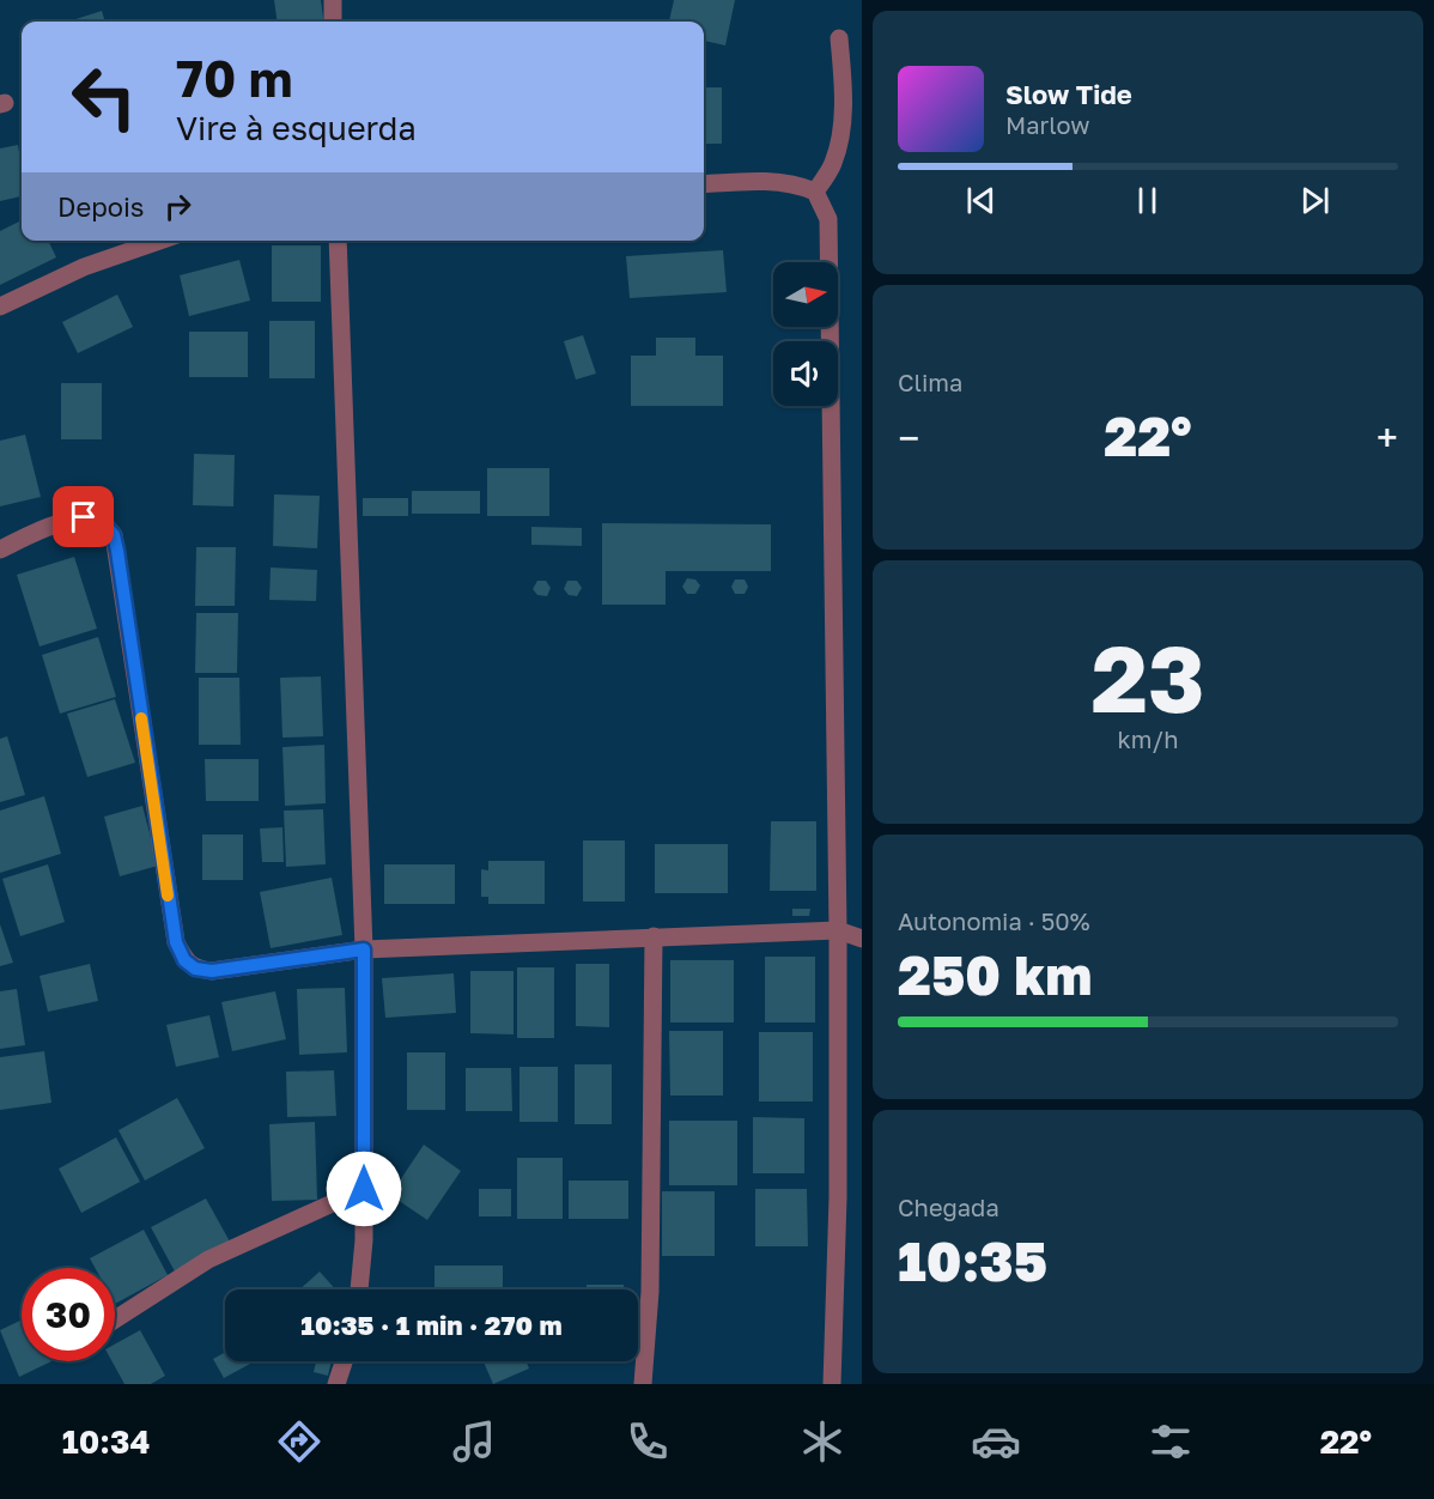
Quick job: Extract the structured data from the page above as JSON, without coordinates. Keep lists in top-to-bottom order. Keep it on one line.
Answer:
{"north":"right","page":{"turn":["70 m","Vire à esquerda"],"song":["Slow Tide","Marlow"],"then":"Depois","tile":["Clima",["23","km/h"],["Autonomia · 50%","250 km"],["Chegada","10:35"]],"heat":["−","22°","+"],"limit":"30","trip":"10:35 · 1 min · 270 m","tabs":["10:34","22°"]}}
